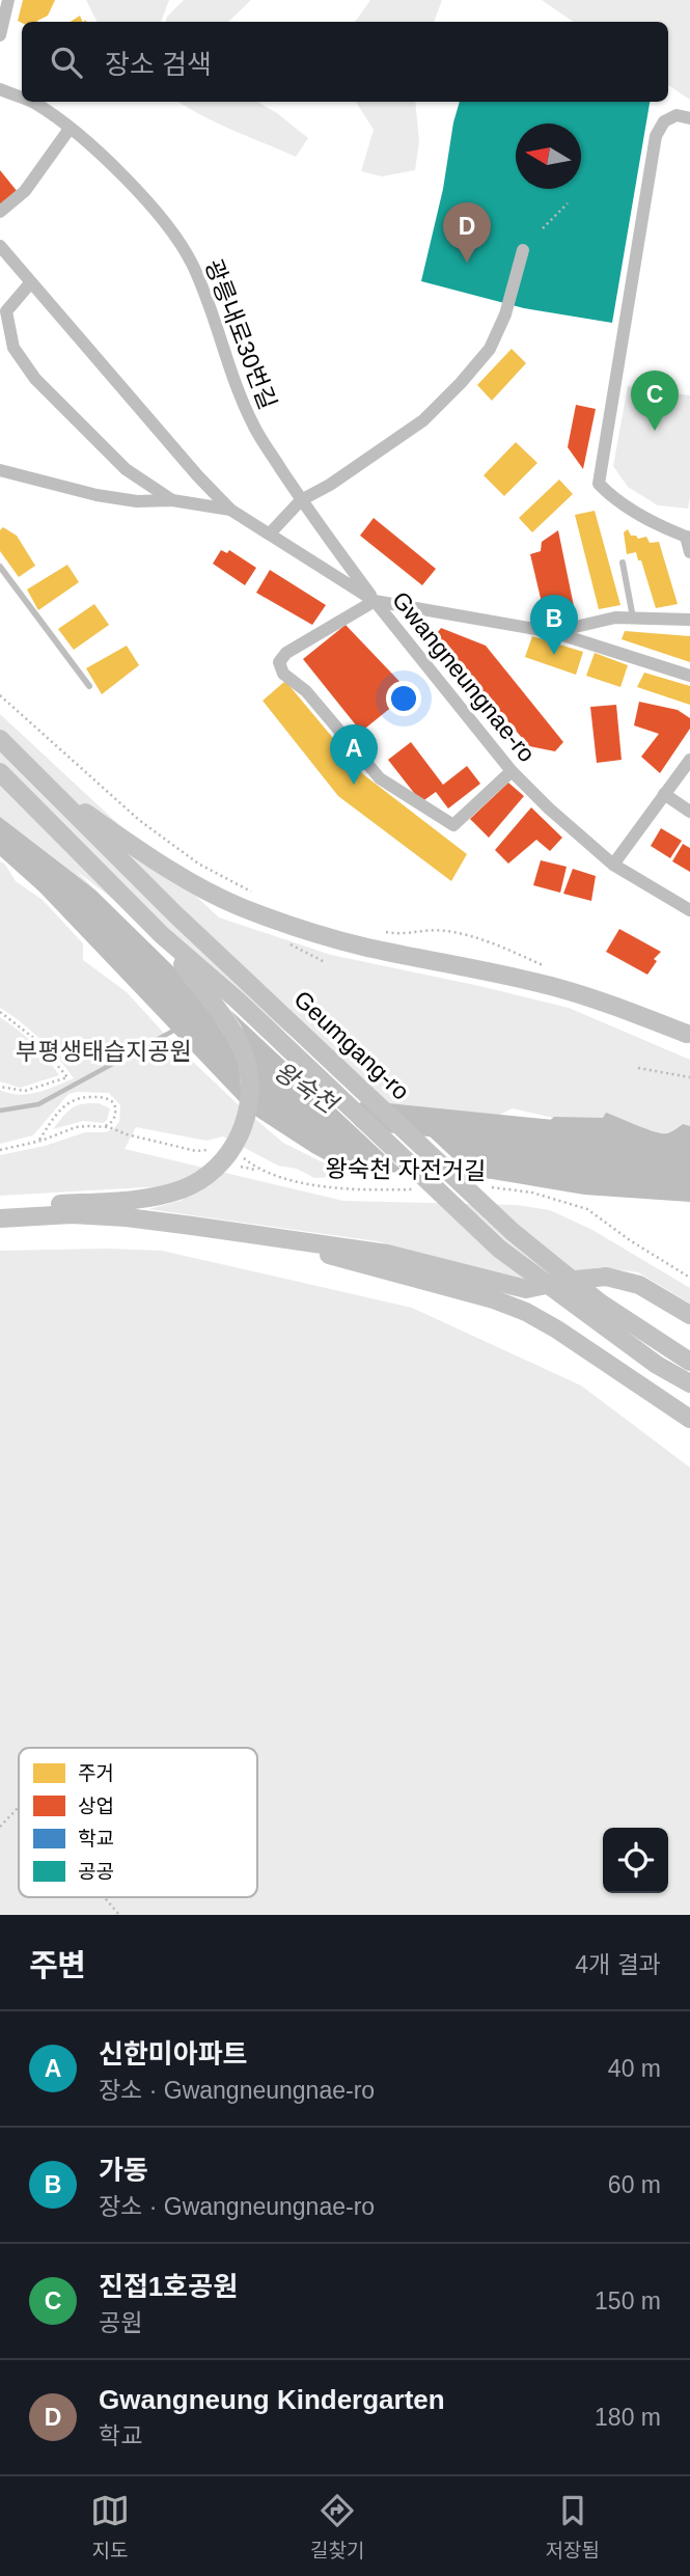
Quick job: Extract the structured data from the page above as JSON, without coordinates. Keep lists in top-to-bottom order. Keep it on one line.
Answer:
{"streets":{"main road":["Geumgang-ro"],"street":["광릉내로30번길","Gwangneungnae-ro"],"path":["왕숙천 자전거길"]},"crossings":[["광릉내로30번길","Gwangneungnae-ro"]],"water":["왕숙천"],"parks":["부평생태습지공원"],"legend":["주거","상업","학교","공공"],"north":"left","page":{"search":"장소 검색","pins":["D","C","B","A"],"heading":["주변","4개 결과"],"list":[{"mark":"A","name":"신한미아파트","note":"장소 · Gwangneungnae-ro","value":"40 m"},{"mark":"B","name":"가동","note":"장소 · Gwangneungnae-ro","value":"60 m"},{"mark":"C","name":"진접1호공원","note":"공원","value":"150 m"},{"mark":"D","name":"Gwangneung Kindergarten","note":"학교","value":"180 m"}],"nav":["지도","길찾기","저장됨"]}}
